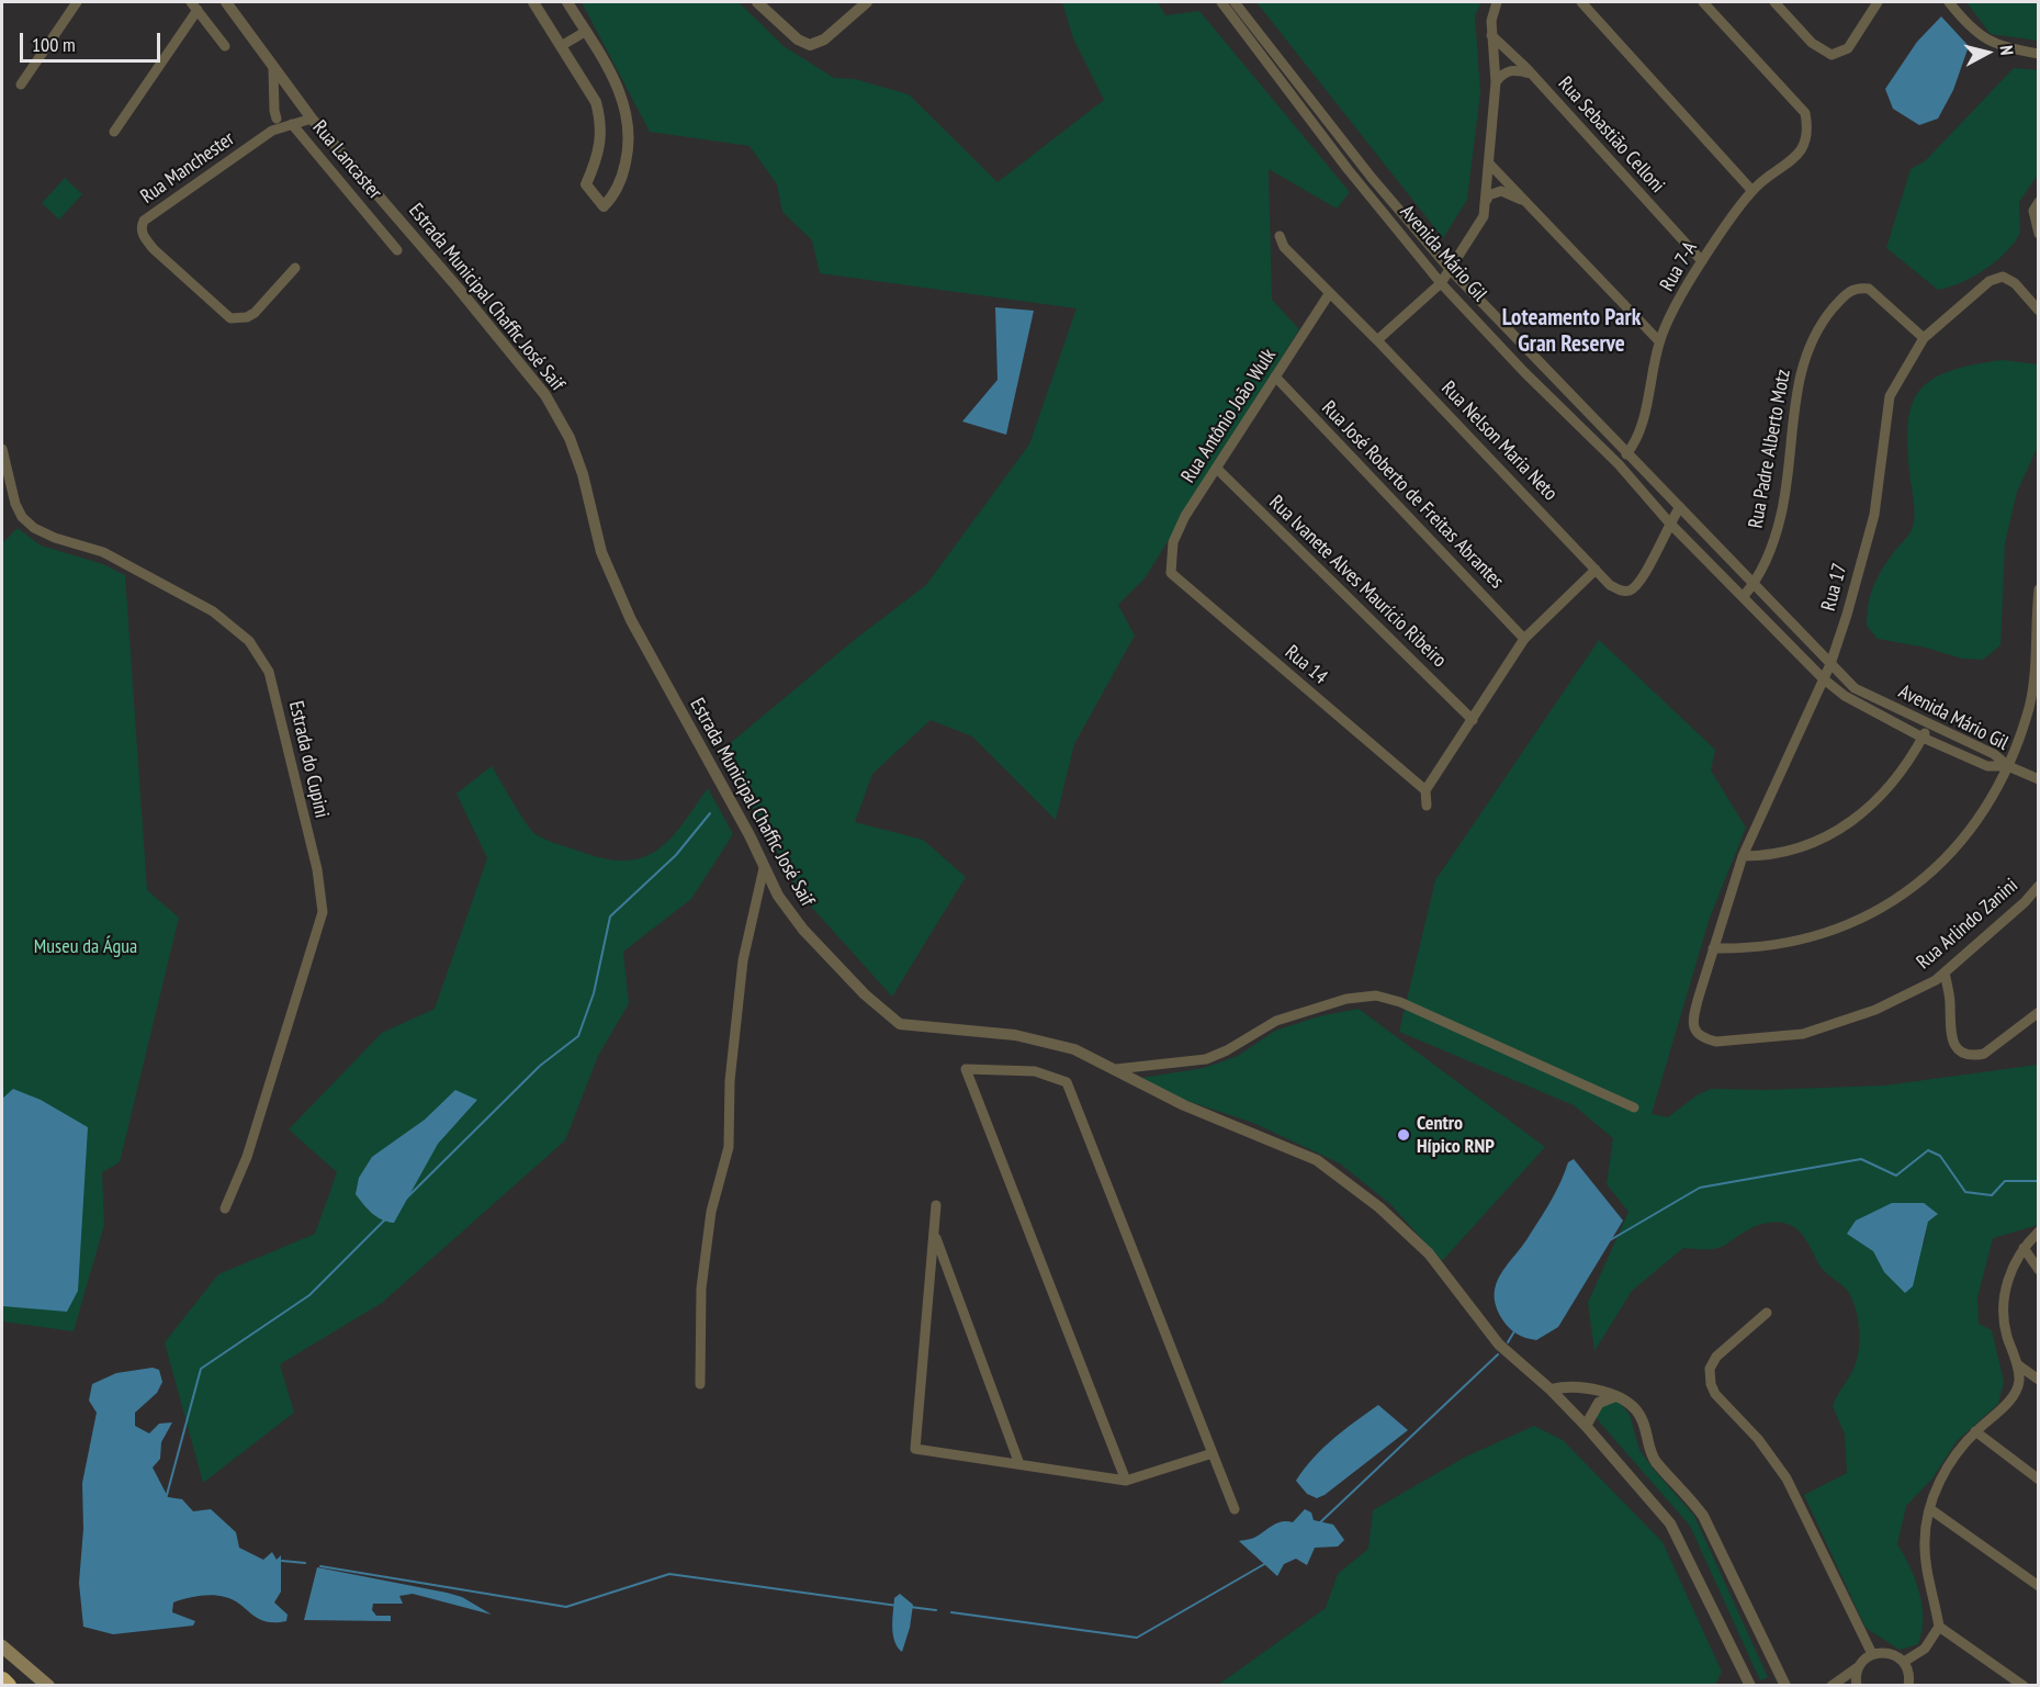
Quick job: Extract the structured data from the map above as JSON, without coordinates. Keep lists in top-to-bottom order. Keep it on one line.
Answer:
{"streets":{"street":["Rua Sebastião Celloni","Rua Lancaster","Rua Manchester","Avenida Mário Gil","Rua 7-A","Estrada Municipal Chaffic José Saif","Rua Antônio João Wulk","Rua Nelson Maria Neto","Rua Padre Alberto Motz","Rua José Roberto de Freitas Abrantes","Rua lvanete Alves Maurício Ribeiro","Rua 17","Rua 14","Estrada do Cupini","Rua Arlindo Zanini"]},"crossings":[["Rua Sebastião Celloni","Rua 7-A"],["Rua Lancaster","Rua Manchester"],["Rua Manchester","Estrada Municipal Chaffic José Saif"],["Avenida Mário Gil","Rua 7-A"],["Avenida Mário Gil","Rua Nelson Maria Neto"],["Avenida Mário Gil","Rua Padre Alberto Motz"],["Avenida Mário Gil","Rua 17"],["Rua Antônio João Wulk","Rua Nelson Maria Neto"],["Rua Antônio João Wulk","Rua José Roberto de Freitas Abrantes"],["Rua Antônio João Wulk","Rua lvanete Alves Maurício Ribeiro"],["Rua Antônio João Wulk","Rua 14"],["Rua Padre Alberto Motz","Rua 17"],["Rua 17","Rua Arlindo Zanini"]],"districts":["Loteamento Park Gran Reserve"],"parks":["Museu da Água"],"places":["Centro Hípico RNP"],"scale_bar":"100 m","north":"right"}
